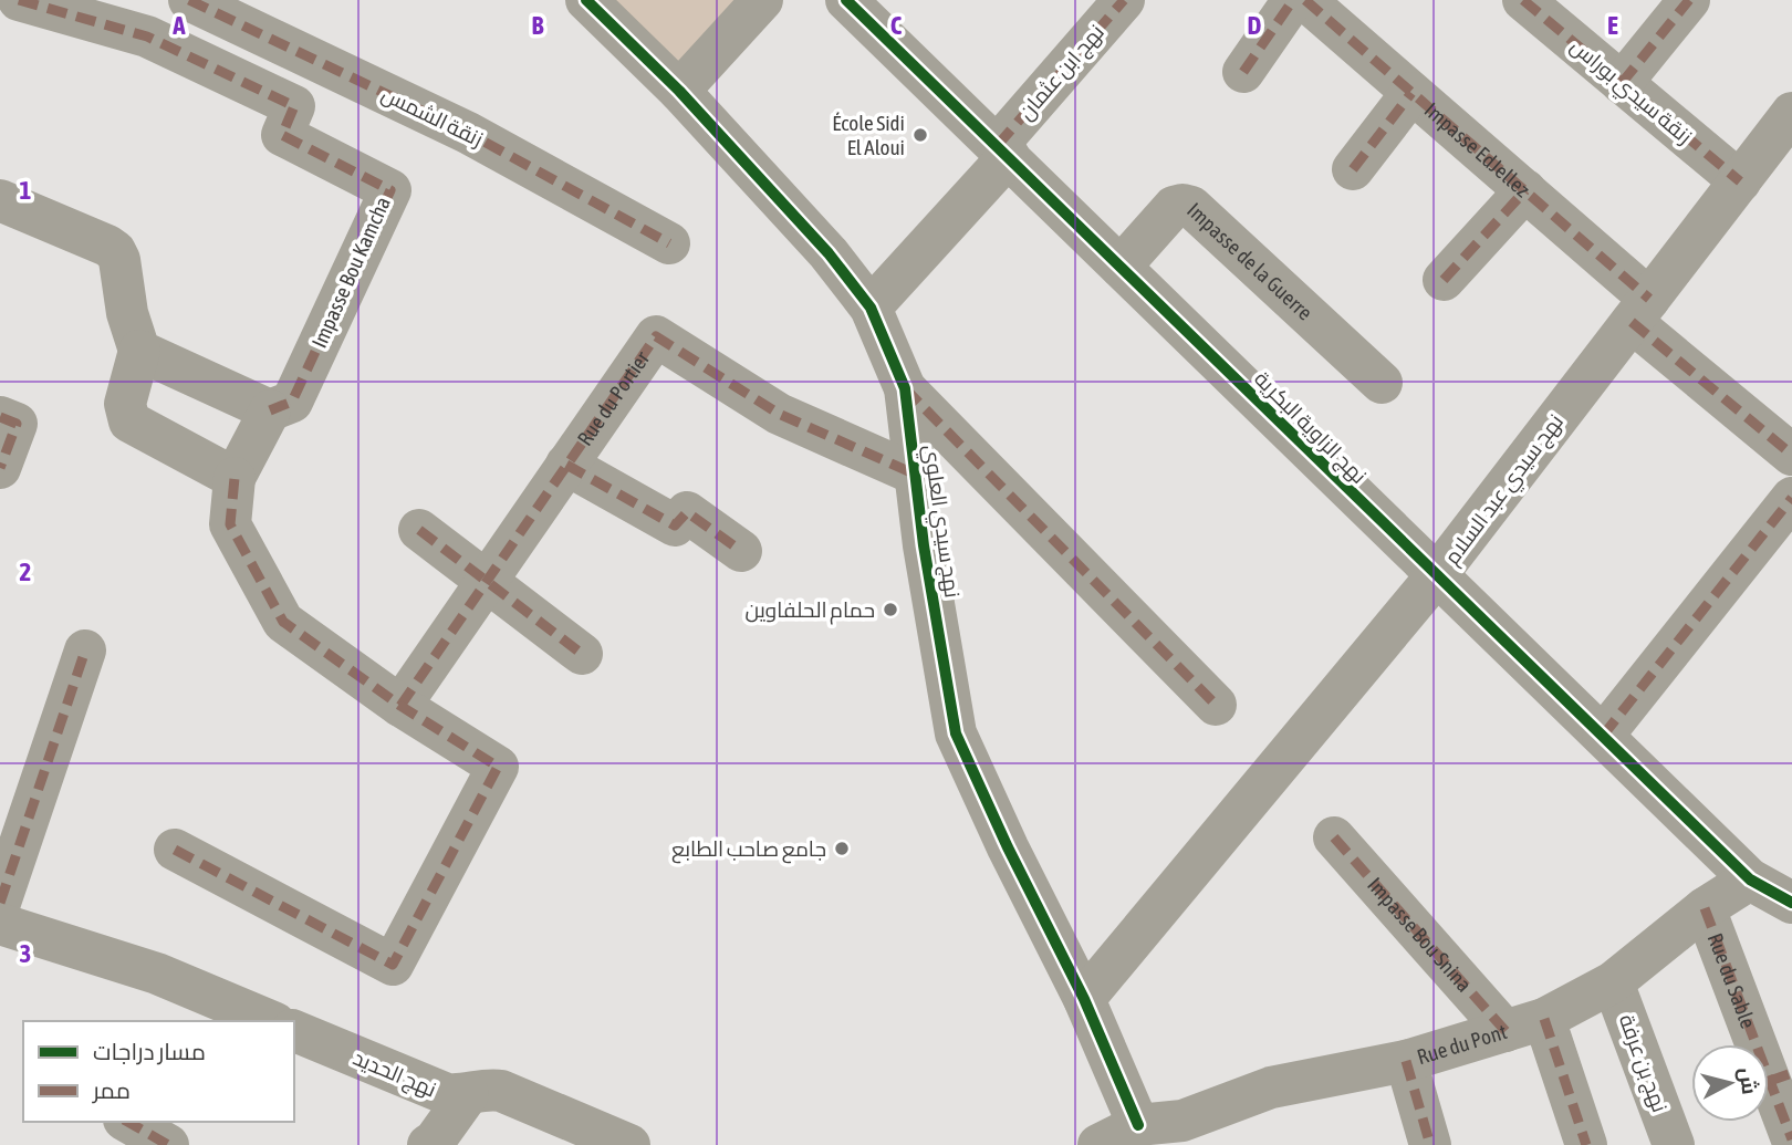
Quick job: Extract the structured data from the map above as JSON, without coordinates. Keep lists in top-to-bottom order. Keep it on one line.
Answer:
{"streets":{"street":["نهج ابن عثمان","زنقة سيدي بوراس","زنقة الشمس","Impasse EdJellez","Impasse de la Guerre","Impasse Bou Kamcha","Rue du Portier","نهج الزاوية البكرية","نهج سيدي عبد السلام","نهج سيدي العلوي","Impasse Bou Snina","Rue du Sable","Rue du Pont","نهج بن عرفة","نهج الحديد"]},"crossings":[["نهج ابن عثمان","نهج الزاوية البكرية"],["نهج ابن عثمان","نهج سيدي العلوي"],["زنقة سيدي بوراس","نهج سيدي عبد السلام"],["Impasse EdJellez","نهج سيدي عبد السلام"],["Impasse de la Guerre","نهج الزاوية البكرية"],["Rue du Portier","نهج سيدي العلوي"],["نهج الزاوية البكرية","نهج سيدي عبد السلام"],["نهج الزاوية البكرية","Rue du Pont"],["نهج سيدي عبد السلام","نهج سيدي العلوي"],["نهج سيدي العلوي","Rue du Pont"],["Impasse Bou Snina","Rue du Pont"],["Rue du Sable","Rue du Pont"],["Rue du Pont","نهج بن عرفة"]],"places":["École Sidi El Aloui","حمام الحلفاوين","جامع صاحب الطابع"],"legend":["مسار دراجات","ممر"],"north":"right","grid":{"columns":["A","B","C","D","E"],"rows":["1","2","3"]}}
